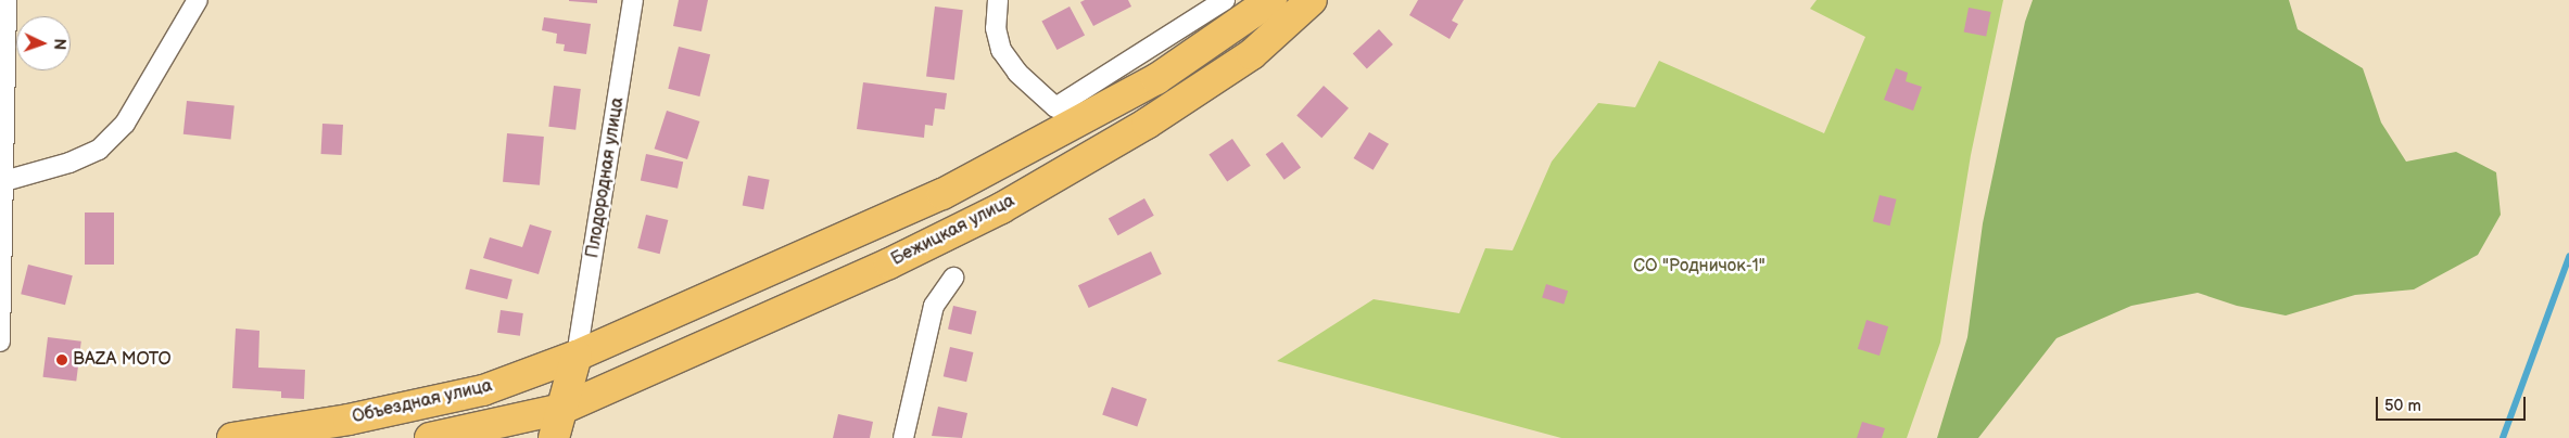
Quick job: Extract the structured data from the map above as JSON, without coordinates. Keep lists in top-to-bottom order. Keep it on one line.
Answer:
{"streets":{"main road":["Бежицкая улица","Объездная улица"],"street":["Плодородная улица"]},"crossings":[["Плодородная улица","Объездная улица"],["Бежицкая улица","Объездная улица"]],"parks":["СО \"Родничок-1\""],"places":["BAZA MOTO"],"scale_bar":"50 m","north":"right"}
